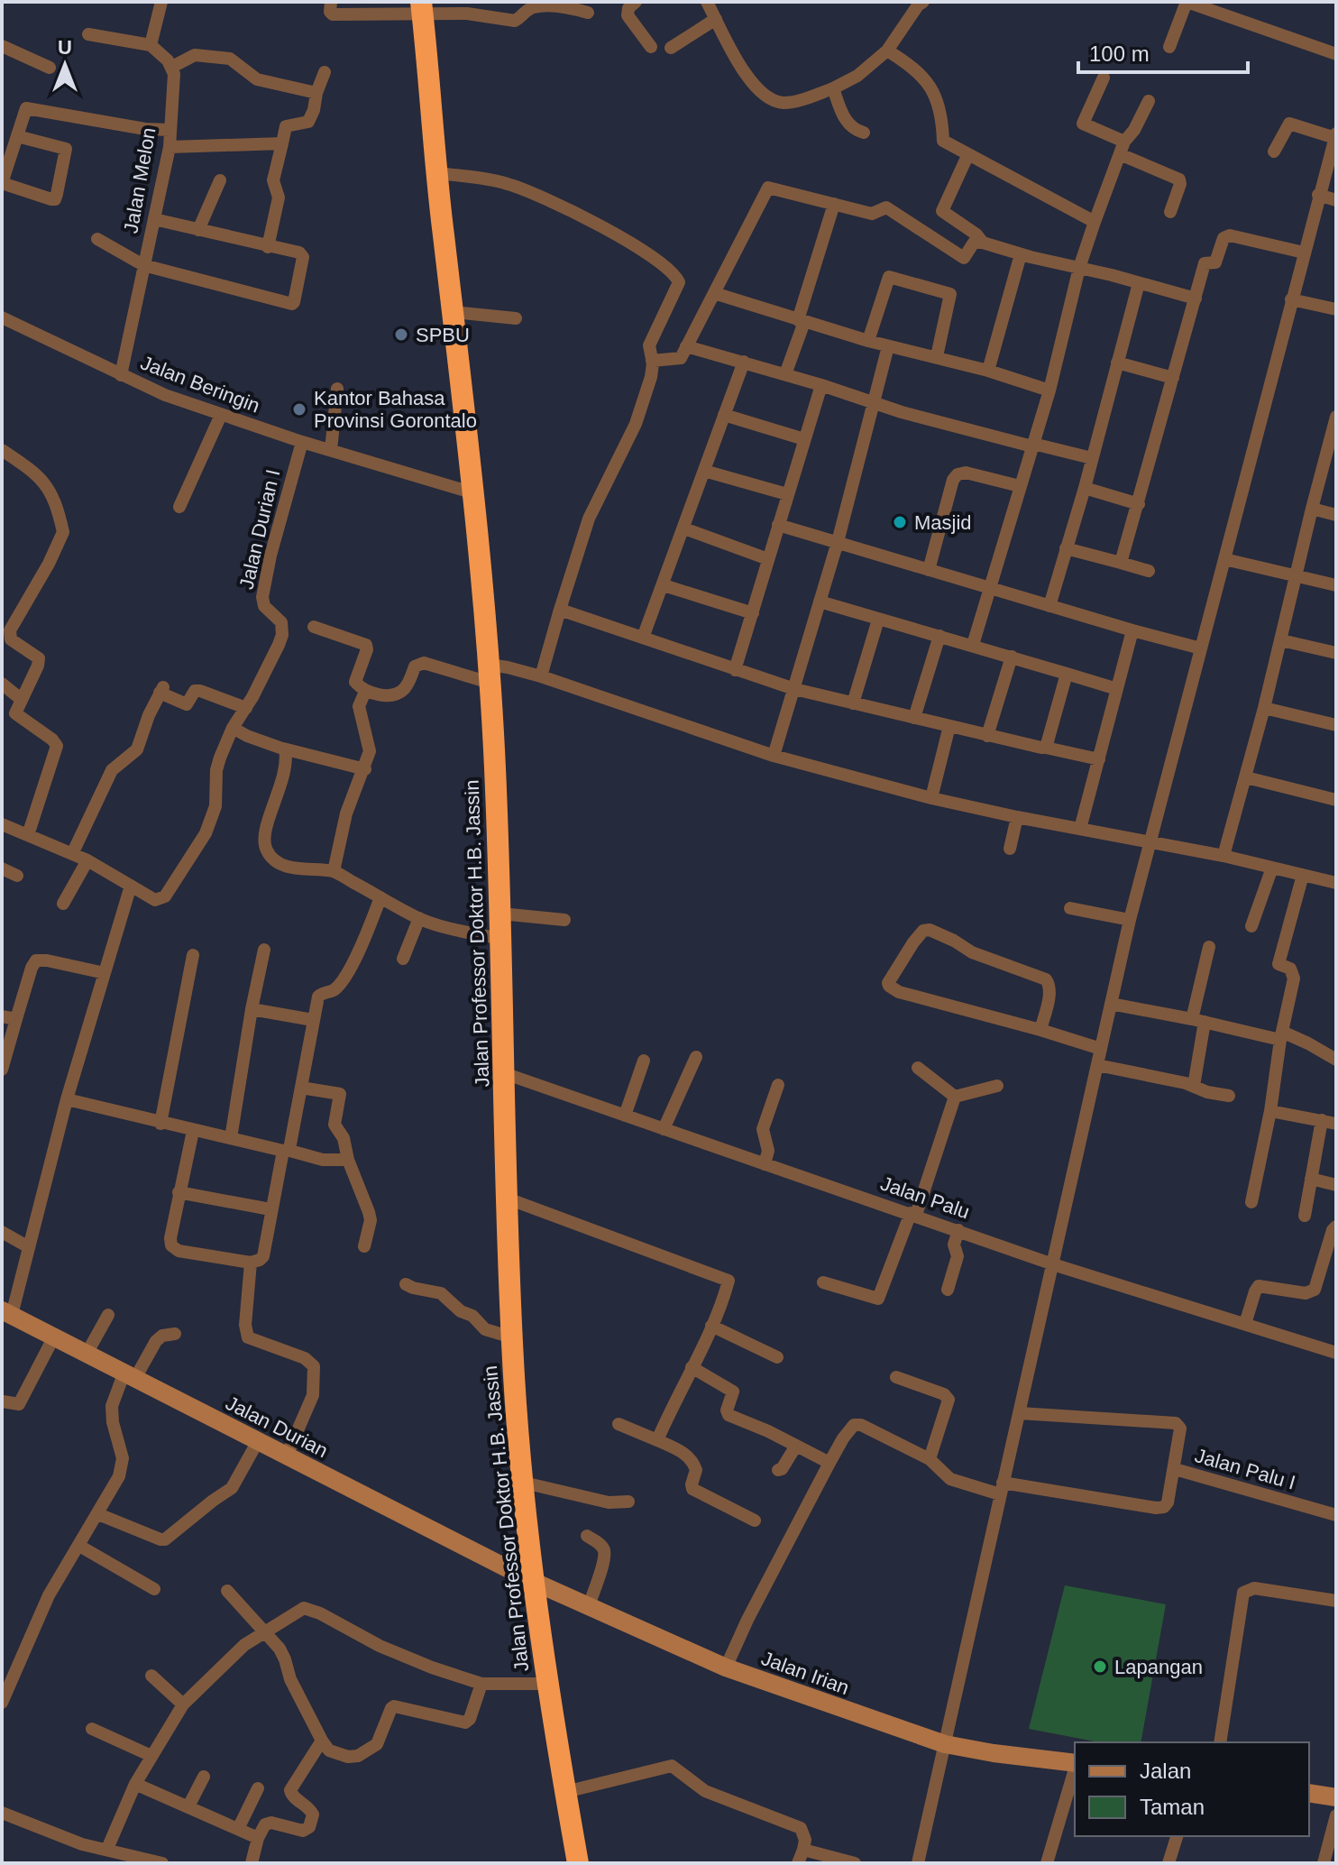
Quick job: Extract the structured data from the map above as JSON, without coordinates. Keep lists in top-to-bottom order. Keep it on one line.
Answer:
{"streets":{"highway":["Jalan Professor Doktor H.B. Jassin"],"street":["Jalan Melon","Jalan Beringin","Jalan Durian I","Jalan Palu","Jalan Durian","Jalan Palu I","Jalan Irian"]},"crossings":[["Jalan Melon","Jalan Beringin"],["Jalan Beringin","Jalan Durian I"],["Jalan Beringin","Jalan Professor Doktor H.B. Jassin"],["Jalan Professor Doktor H.B. Jassin","Jalan Palu"],["Jalan Professor Doktor H.B. Jassin","Jalan Durian"],["Jalan Professor Doktor H.B. Jassin","Jalan Irian"],["Jalan Durian","Jalan Irian"]],"places":["SPBU","Kantor Bahasa Provinsi Gorontalo","Masjid","Lapangan"],"legend":["Jalan","Taman"],"scale_bar":"100 m","north":"top"}
